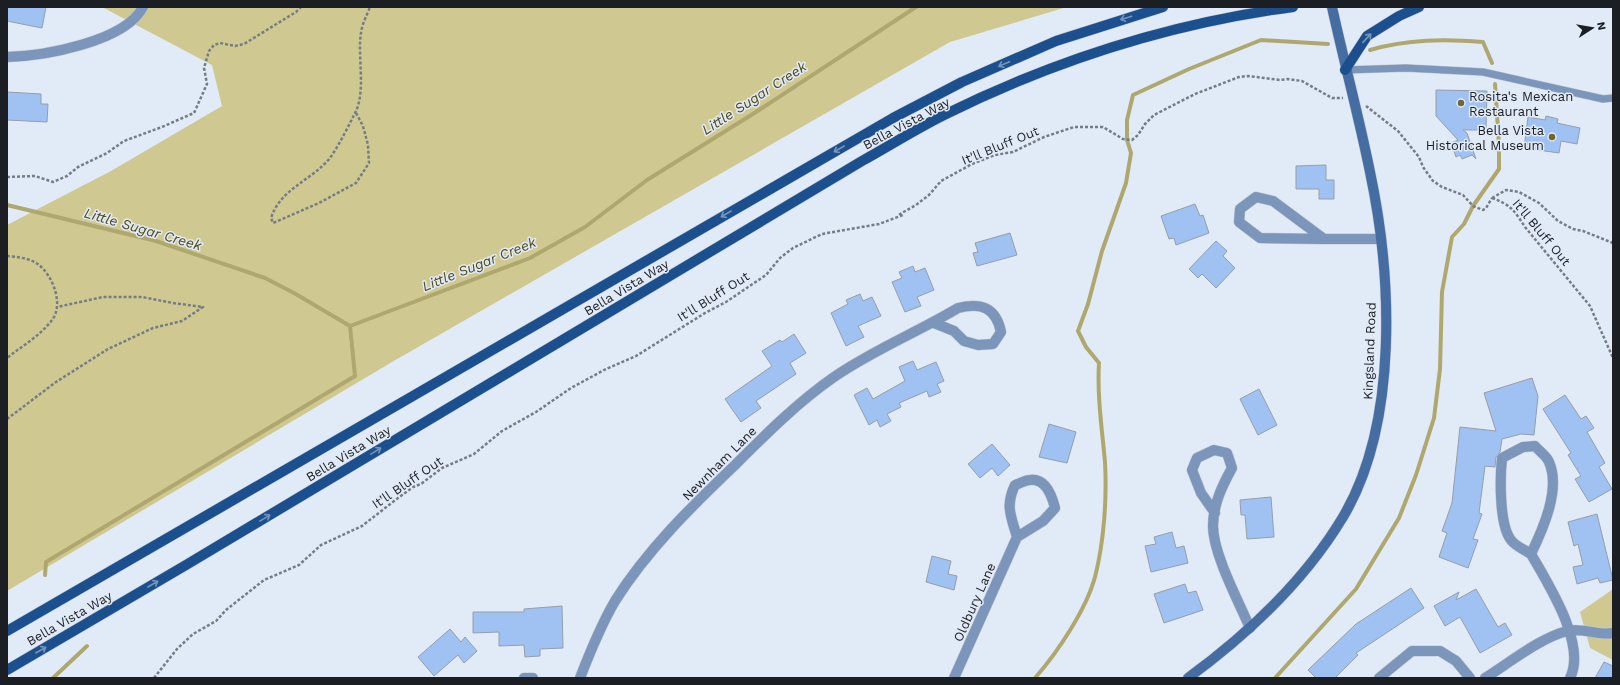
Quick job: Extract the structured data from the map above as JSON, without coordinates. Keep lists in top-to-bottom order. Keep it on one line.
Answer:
{"streets":{"main road":["Bella Vista Way"],"street":["Kingsland Road","Newnham Lane","Oldbury Lane"],"path":["It'll Bluff Out"]},"crossings":[["It'll Bluff Out","Kingsland Road"]],"water":["Little Sugar Creek"],"places":["Rosita's Mexican Restaurant","Bella Vista Historical Museum"],"north":"right"}
